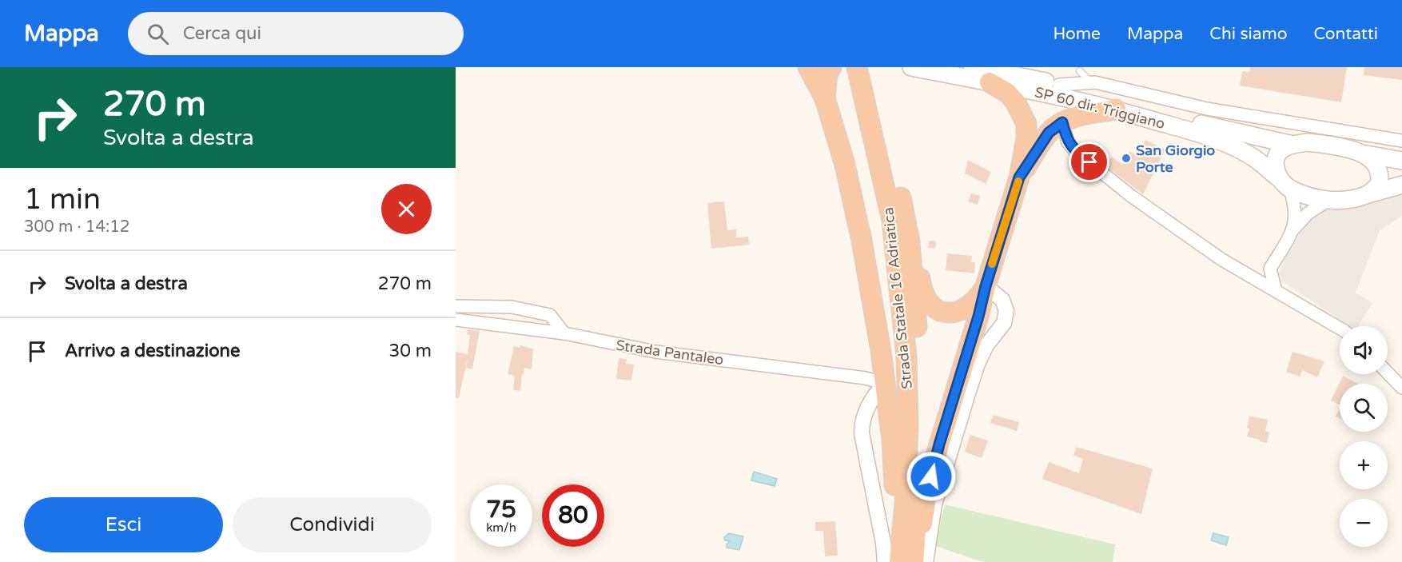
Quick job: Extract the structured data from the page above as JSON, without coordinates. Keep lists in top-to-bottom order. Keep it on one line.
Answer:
{"streets":{"highway":["Strada Statale 16 Adriatica"],"main road":["SP 60 dir. Triggiano"],"street":["Strada Pantaleo"]},"places":["San Giorgio Porte"],"page":{"header":"Mappa","search":"Cerca qui","nav":["Home","Mappa","Chi siamo","Contatti"],"turn":["270 m","Svolta a destra"],"heading":["1 min","300 m · 14:12"],"list":[{"name":"Svolta a destra","value":"270 m"},{"name":"Arrivo a destinazione","value":"30 m"}],"map_buttons":["+","−"],"speed":"75 km/h","limit":"80","buttons":["Esci","Condividi"]}}
